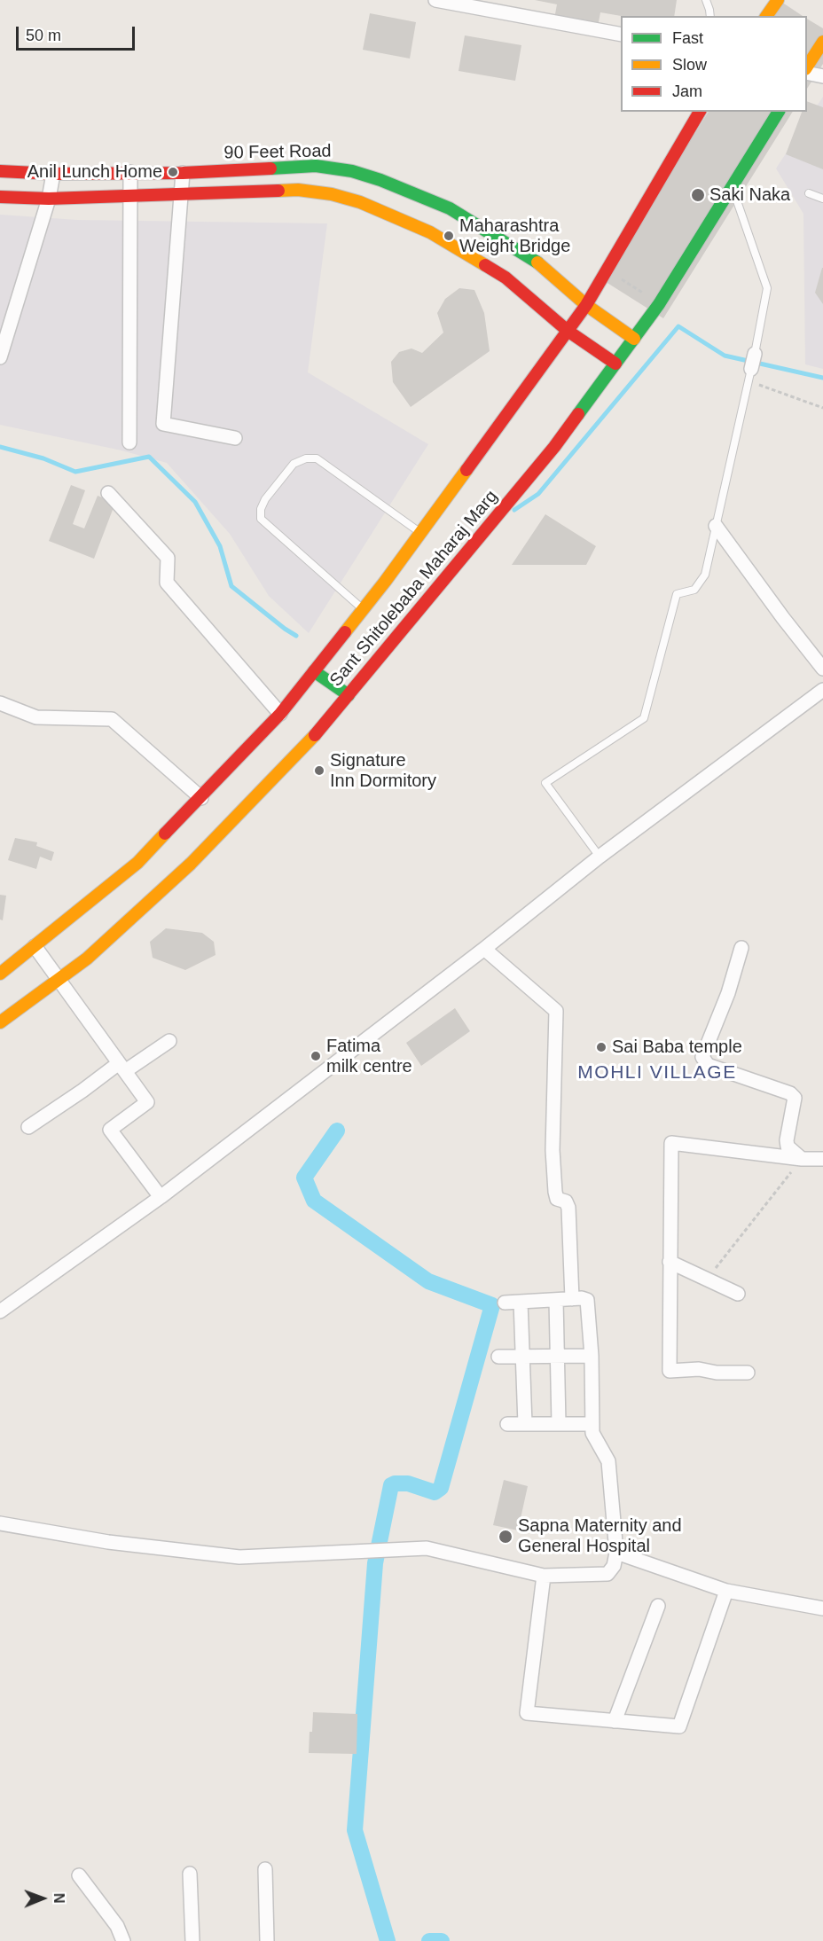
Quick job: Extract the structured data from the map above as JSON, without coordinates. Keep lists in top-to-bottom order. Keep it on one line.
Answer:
{"streets":{"main road":["90 Feet Road","Sant Shitolebaba Maharaj Marg"]},"crossings":[["90 Feet Road","Sant Shitolebaba Maharaj Marg"]],"districts":["MOHLI VILLAGE"],"places":["Anil Lunch Home","Saki Naka","Maharashtra Weight Bridge","Signature Inn Dormitory","Sai Baba temple","Fatima milk centre","Sapna Maternity and General Hospital"],"legend":["Fast","Slow","Jam"],"scale_bar":"50 m","north":"right"}
